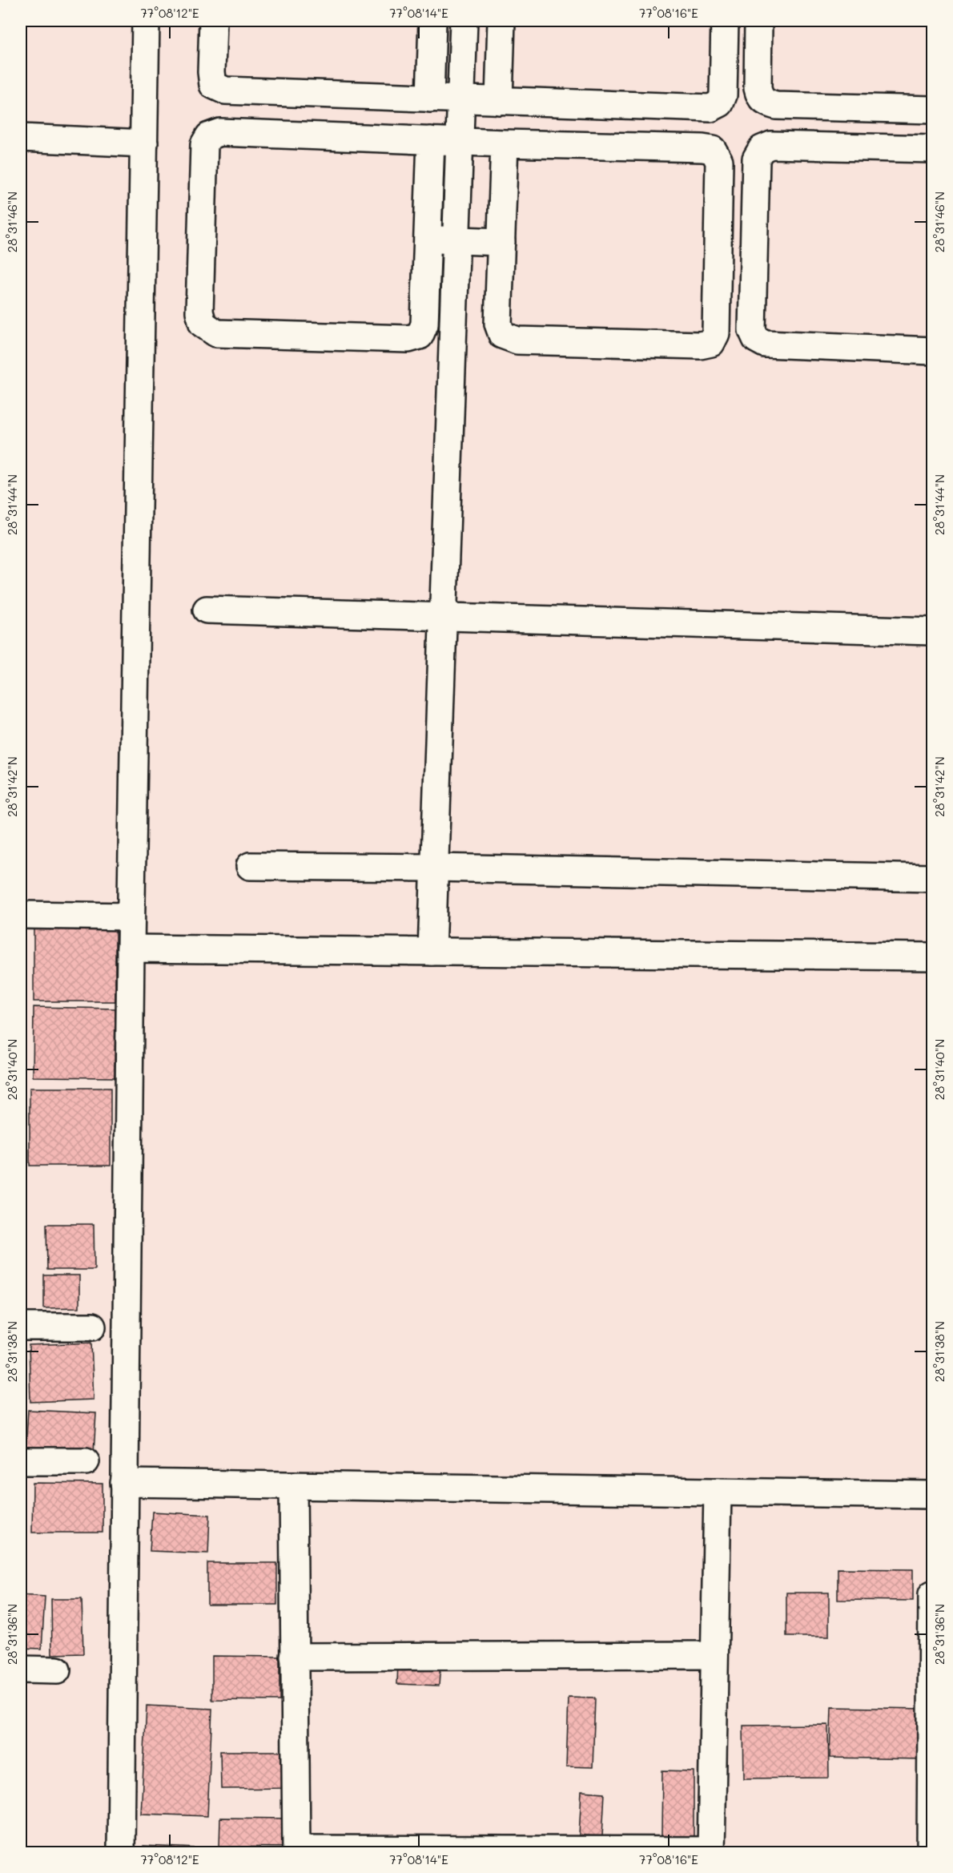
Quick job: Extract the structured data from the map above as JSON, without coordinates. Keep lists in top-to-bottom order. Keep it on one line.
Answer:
{"coordinates":["77°08'12\"E","77°08'14\"E","77°08'16\"E","28°31'46\"N","28°31'44\"N","28°31'42\"N","28°31'40\"N","28°31'38\"N","28°31'36\"N"]}
